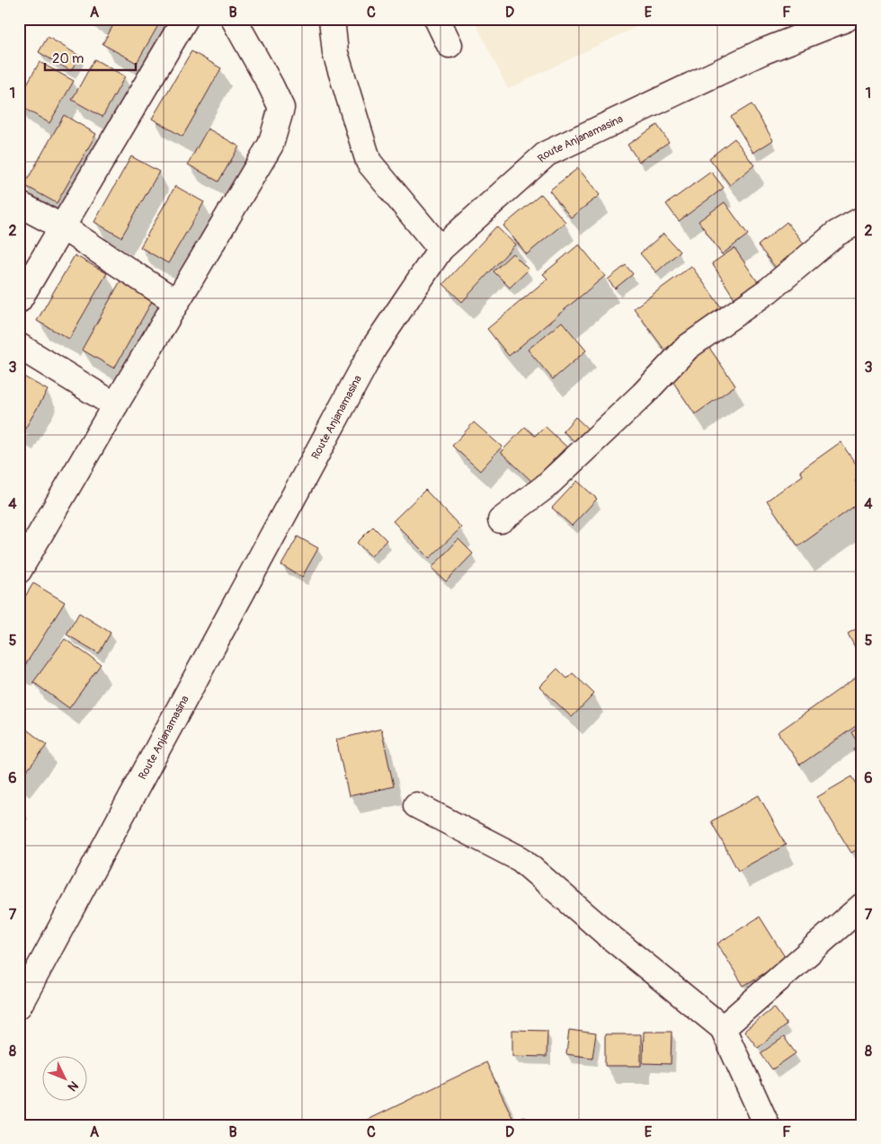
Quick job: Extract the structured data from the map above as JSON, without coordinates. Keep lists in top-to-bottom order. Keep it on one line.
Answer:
{"streets":{"street":["Route Anjanamasina"]},"scale_bar":"20 m","north":"bottom right","grid":{"columns":["A","B","C","D","E","F"],"rows":["1","2","3","4","5","6","7","8"]}}
